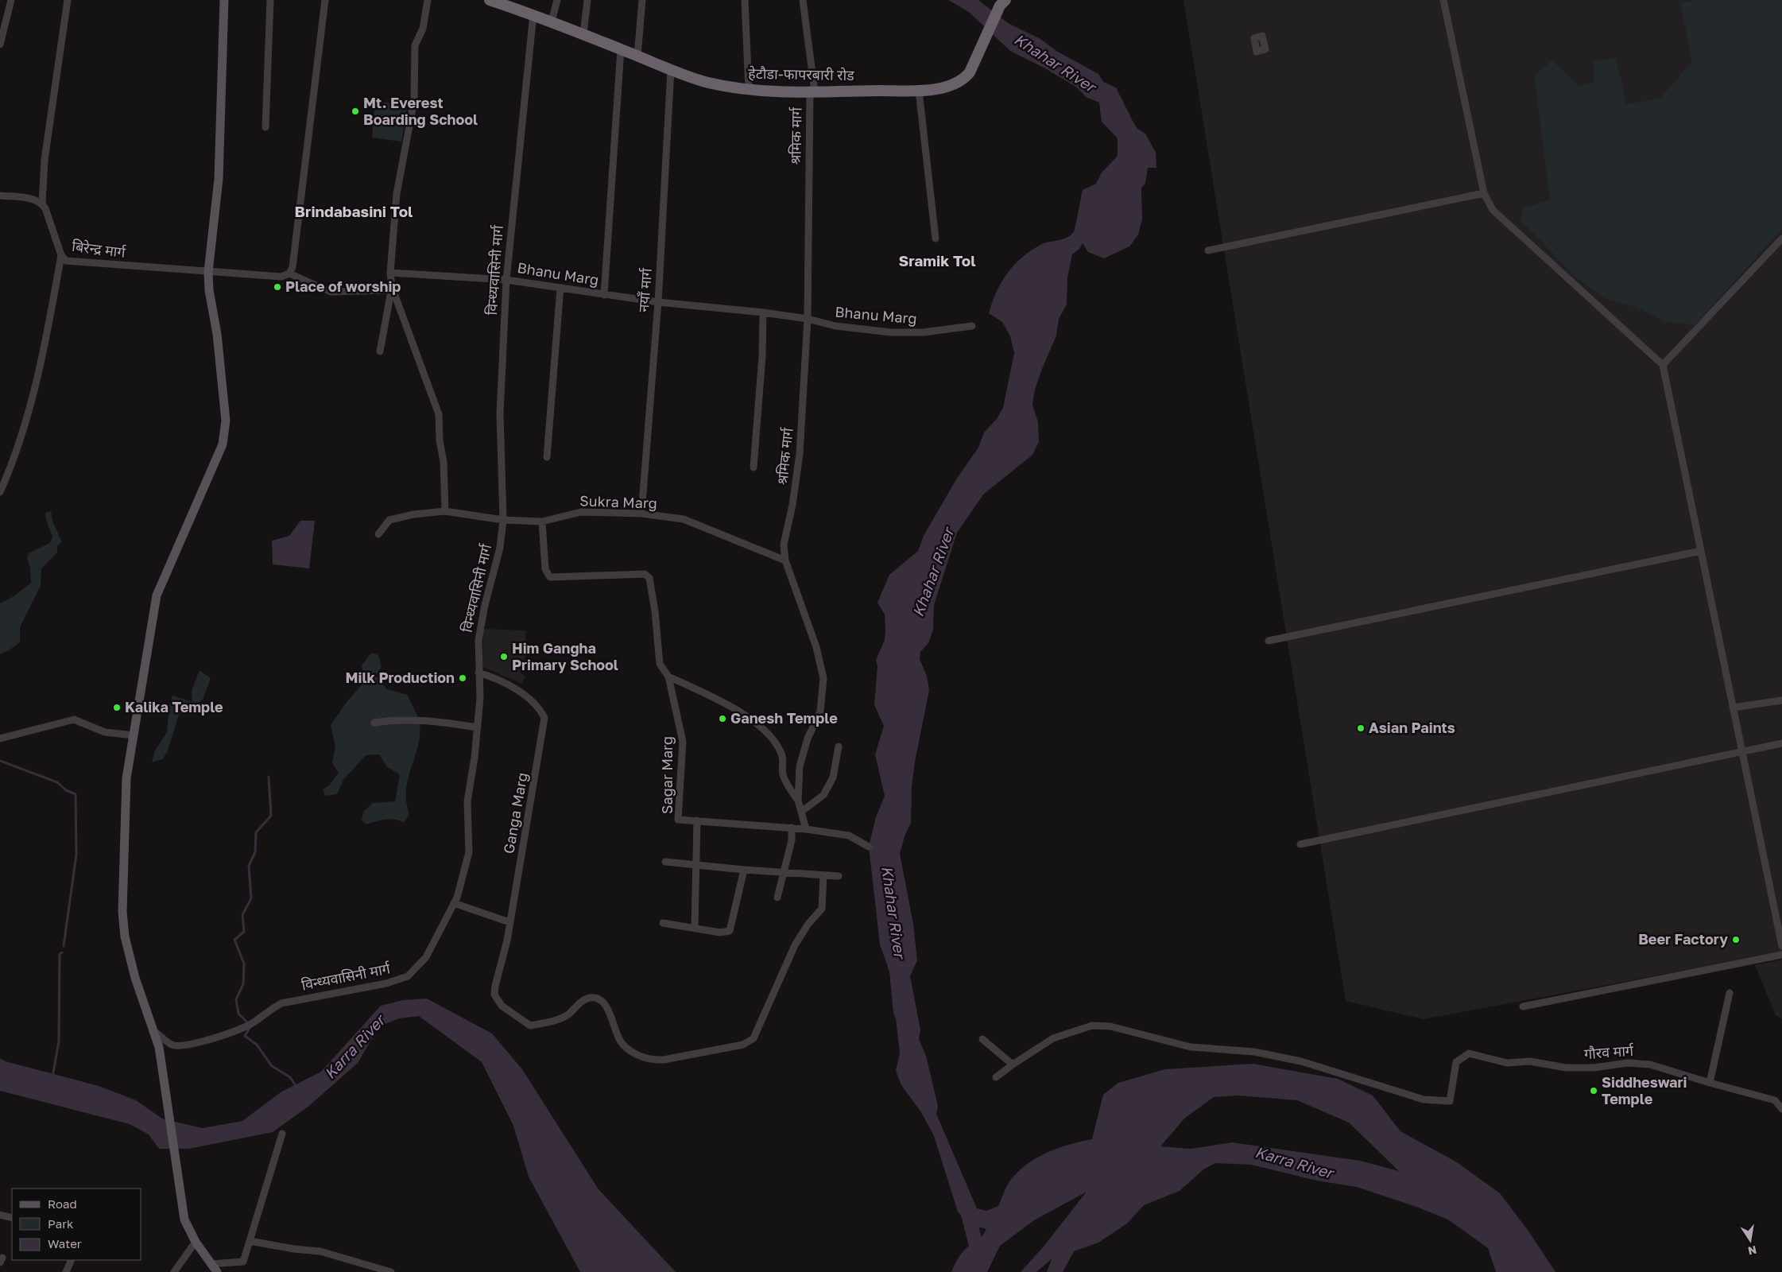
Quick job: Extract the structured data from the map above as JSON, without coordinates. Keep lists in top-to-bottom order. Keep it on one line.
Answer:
{"streets":{"highway":["हेटौडा-फापरबारी रोड"],"street":["श्रमिक मार्ग","बिरेन्द्र मार्ग","विन्ध्यवासिनी मार्ग","Bhanu Marg","नयाँ मार्ग","Sukra Marg","Sagar Marg","Ganga Marg","गौरव मार्ग"]},"crossings":[["हेटौडा-फापरबारी रोड","श्रमिक मार्ग"],["हेटौडा-फापरबारी रोड","विन्ध्यवासिनी मार्ग"],["हेटौडा-फापरबारी रोड","नयाँ मार्ग"],["श्रमिक मार्ग","Bhanu Marg"],["श्रमिक मार्ग","Sukra Marg"],["श्रमिक मार्ग","Sagar Marg"],["विन्ध्यवासिनी मार्ग","Bhanu Marg"],["विन्ध्यवासिनी मार्ग","Sukra Marg"],["विन्ध्यवासिनी मार्ग","Ganga Marg"],["Bhanu Marg","नयाँ मार्ग"],["नयाँ मार्ग","Sukra Marg"]],"districts":["Brindabasini Tol","Sramik Tol"],"water":["Khahar River","Karra River"],"places":["Mt. Everest Boarding School","Place of worship","Him Gangha Primary School","Milk Production","Kalika Temple","Ganesh Temple","Asian Paints","Beer Factory","Siddheswari Temple"],"legend":["Road","Park","Water"],"north":"bottom"}
